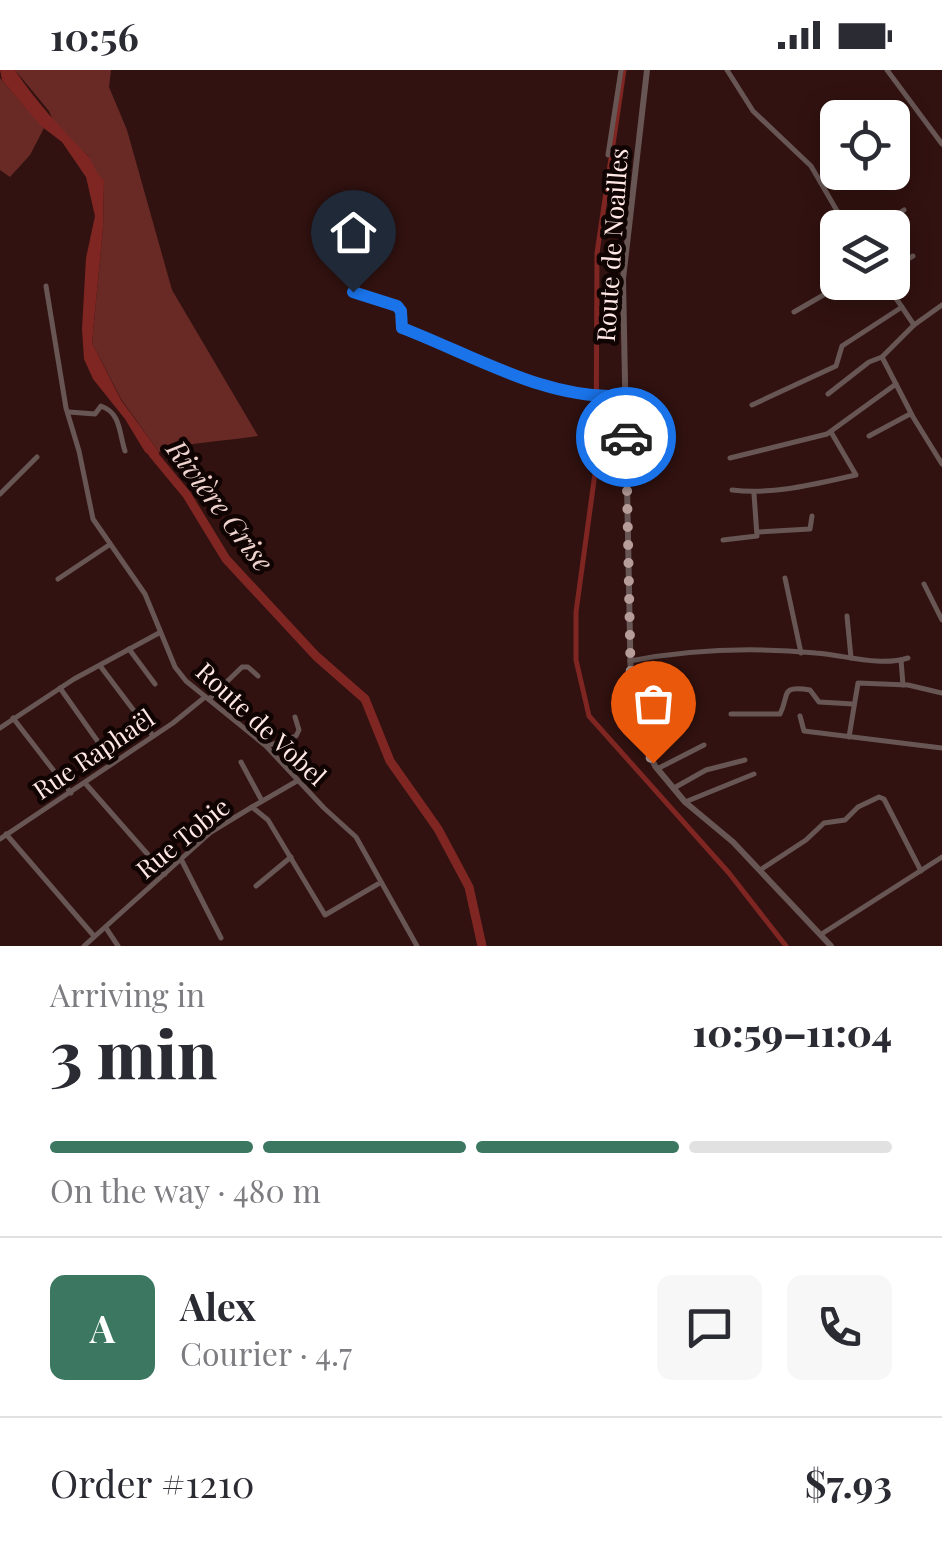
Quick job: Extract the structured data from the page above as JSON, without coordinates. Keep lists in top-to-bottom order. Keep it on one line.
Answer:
{"streets":{"street":["Route de Noailles","Route de Vobel","Rue Raphaël","Rue Tobie"]},"crossings":[["Route de Vobel","Rue Raphaël"]],"water":["Rivière Grise"],"page":{"status":"10:56","heading":["3 min","Arriving in","10:59–11:04"],"panel":["Alex","Courier · 4.7","Order #1210","$7.93"],"bar":"On the way · 480 m","round":"A"}}
